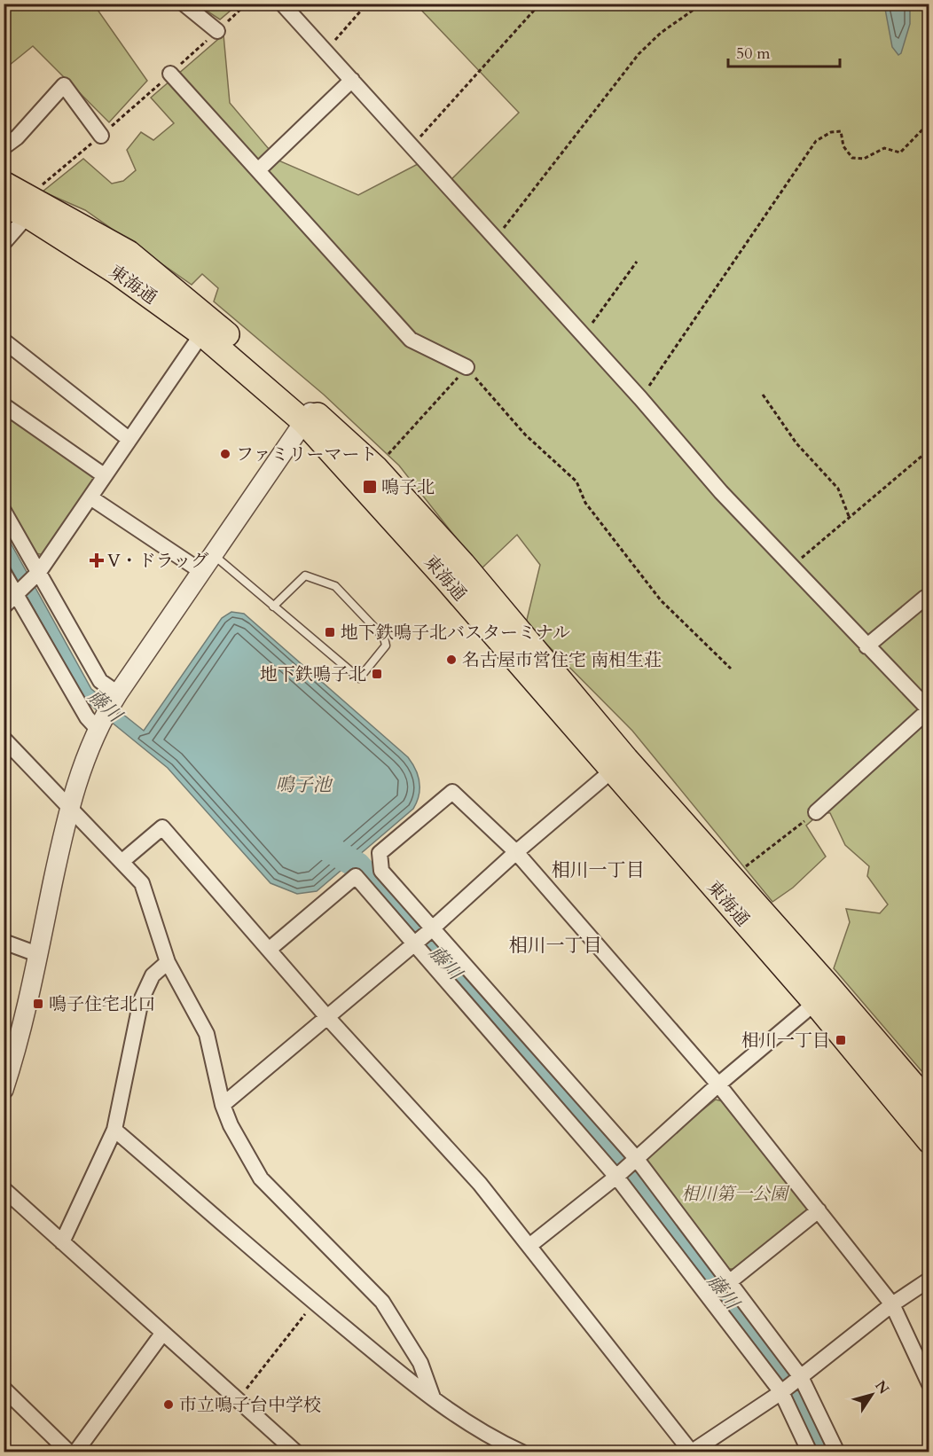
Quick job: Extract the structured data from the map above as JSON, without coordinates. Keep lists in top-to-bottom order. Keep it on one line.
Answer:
{"streets":{"main road":["東海通"]},"districts":["相川一丁目","相川一丁目"],"water":["藤川","鳴子池"],"parks":["相川第一公園"],"places":{"other":["ファミリーマート","名古屋市営住宅 南相生荘","市立鳴子台中学校"],"transit":["鳴子北","地下鉄鳴子北バスターミナル","地下鉄鳴子北","鳴子住宅北口","相川一丁目"],"health":["V・ドラッグ"]},"scale_bar":"50 m","north":"top right"}
